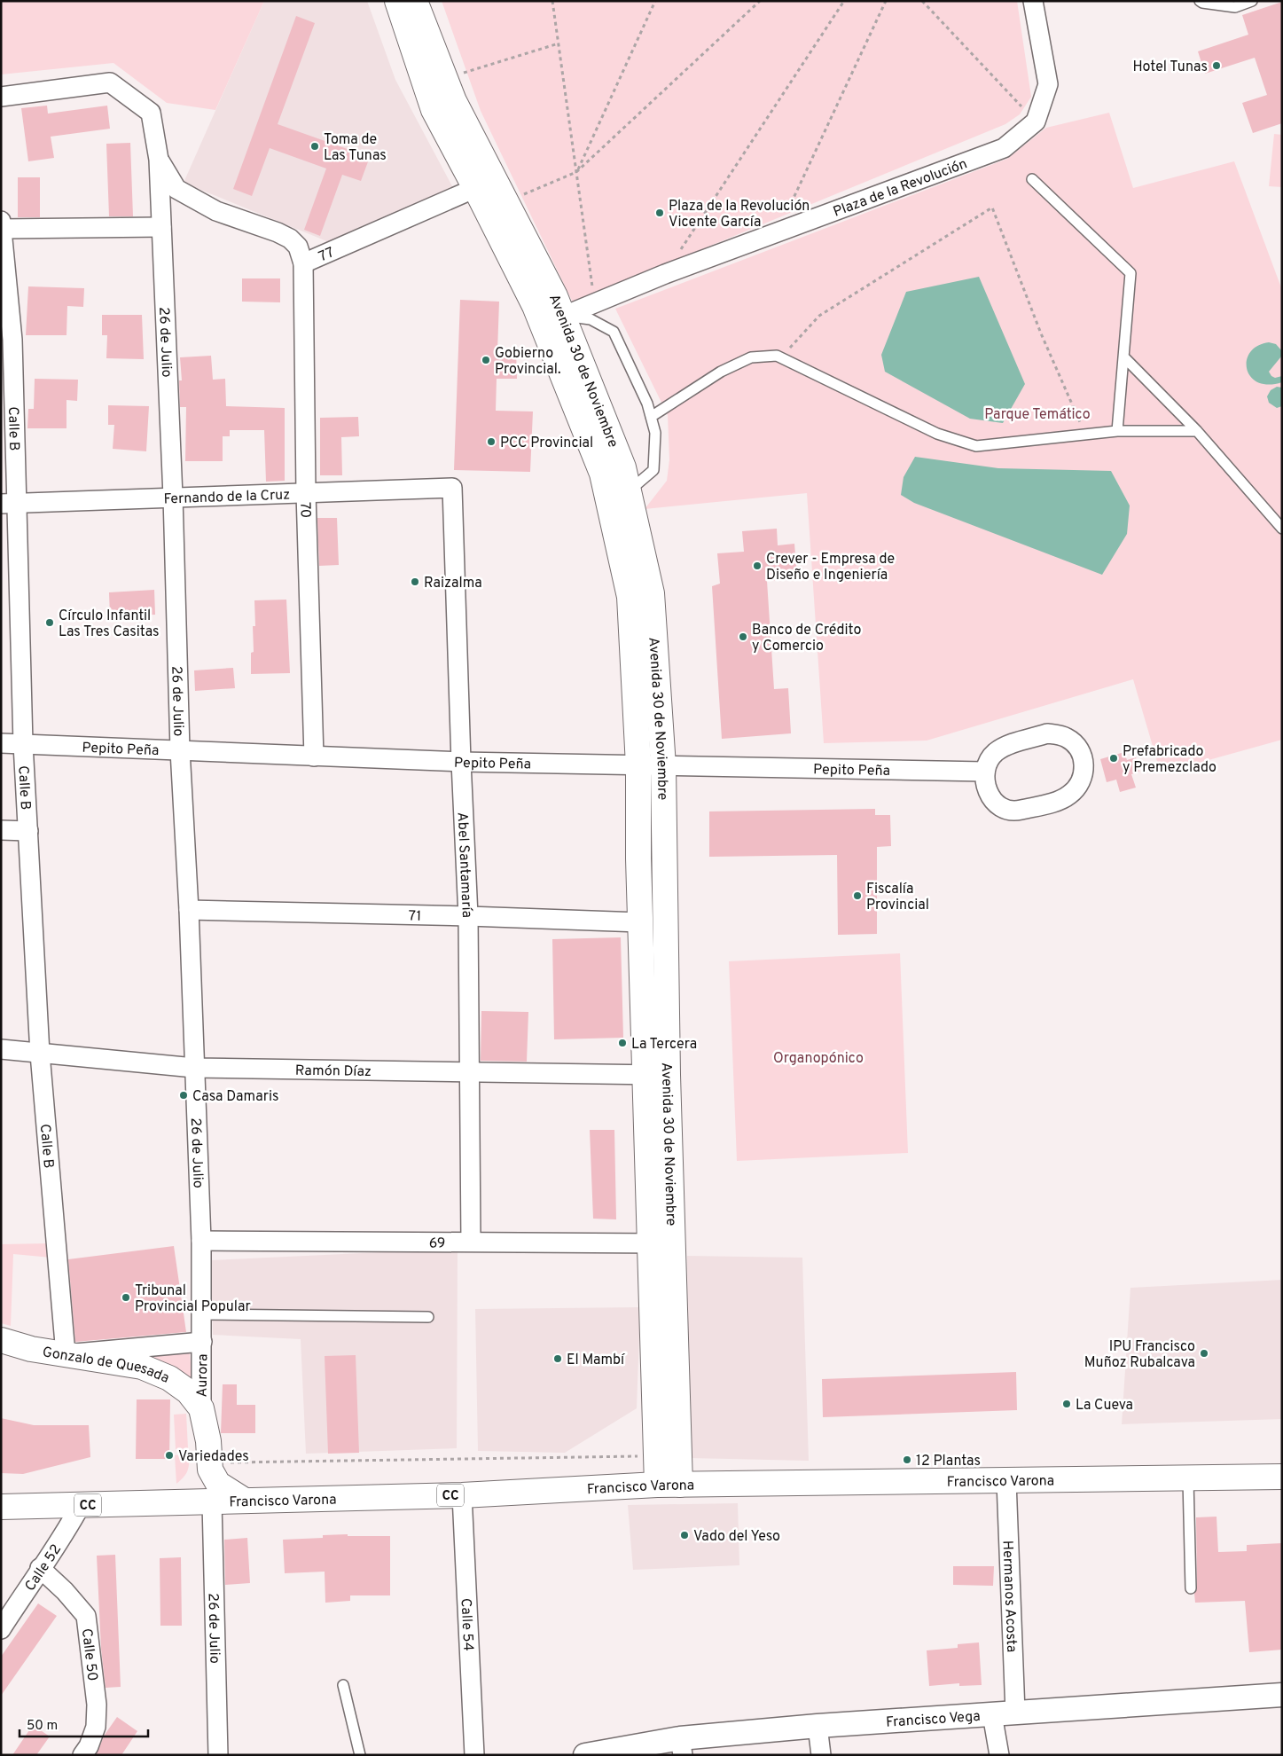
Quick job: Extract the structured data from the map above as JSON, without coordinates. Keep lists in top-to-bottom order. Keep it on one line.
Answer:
{"streets":{"main road":["Avenida 30 de Noviembre","Gonzalo de Quesada","Francisco Varona","CC"],"street":["Plaza de la Revolución","77","26 de Julio","Calle B","Fernando de la Cruz","70","Pepito Peña","Abel Santamaría","71","Ramón Díaz","69","Aurora","Calle 52","Hermanos Acosta","Calle 54","Calle 50","Francisco Vega"]},"crossings":[["Plaza de la Revolución","Avenida 30 de Noviembre"],["77","26 de Julio"],["77","Avenida 30 de Noviembre"],["77","70"],["26 de Julio","Fernando de la Cruz"],["26 de Julio","Pepito Peña"],["26 de Julio","71"],["26 de Julio","Ramón Díaz"],["26 de Julio","69"],["26 de Julio","Aurora"],["26 de Julio","Francisco Varona"],["Avenida 30 de Noviembre","Pepito Peña"],["Avenida 30 de Noviembre","71"],["Avenida 30 de Noviembre","Ramón Díaz"],["Avenida 30 de Noviembre","69"],["Avenida 30 de Noviembre","Francisco Varona"],["Calle B","Fernando de la Cruz"],["Calle B","Pepito Peña"],["Calle B","Ramón Díaz"],["Calle B","Gonzalo de Quesada"],["Fernando de la Cruz","70"],["Fernando de la Cruz","Abel Santamaría"],["70","Pepito Peña"],["Pepito Peña","Abel Santamaría"],["Abel Santamaría","71"],["Abel Santamaría","Ramón Díaz"],["Abel Santamaría","69"],["Gonzalo de Quesada","Aurora"],["Francisco Varona","Calle 52"],["Francisco Varona","Hermanos Acosta"],["Francisco Varona","Calle 54"],["Calle 52","Calle 50"],["Hermanos Acosta","Francisco Vega"]],"parks":["Parque Temático","Organopónico"],"places":["Hotel Tunas","Toma de Las Tunas","Plaza de la Revolución Vicente García","Gobierno Provincial.","PCC Provincial","Crever - Empresa de Diseño e Ingeniería","Raizalma","Círculo Infantil Las Tres Casitas","Banco de Crédito y Comercio","Prefabricado y Premezclado","Fiscalía Provincial","La Tercera","Casa Damaris","Tribunal Provincial Popular","IPU Francisco Muñoz Rubalcava","El Mambí","La Cueva","Variedades","12 Plantas","Vado del Yeso"],"scale_bar":"50 m"}
